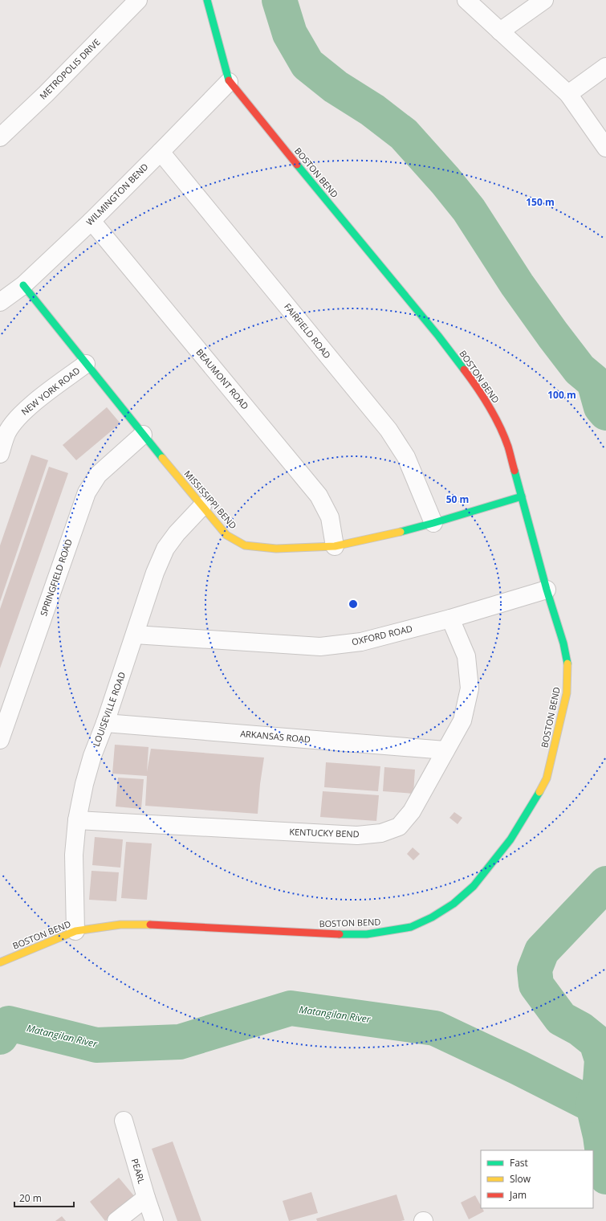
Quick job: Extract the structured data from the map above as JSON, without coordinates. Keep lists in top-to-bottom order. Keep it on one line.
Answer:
{"streets":{"street":["METROPOLIS DRIVE","BOSTON BEND","WILMINGTON BEND","FAIRFIELD ROAD","BEAUMONT ROAD","NEW YORK ROAD","MISSISSIPPI BEND","SPRINGFIELD ROAD","OXFORD ROAD","LOUISEVILLE ROAD","ARKANSAS ROAD","KENTUCKY BEND","PEARL"]},"crossings":[["BOSTON BEND","WILMINGTON BEND"],["BOSTON BEND","MISSISSIPPI BEND"],["BOSTON BEND","OXFORD ROAD"],["BOSTON BEND","LOUISEVILLE ROAD"],["WILMINGTON BEND","FAIRFIELD ROAD"],["WILMINGTON BEND","BEAUMONT ROAD"],["WILMINGTON BEND","MISSISSIPPI BEND"],["FAIRFIELD ROAD","MISSISSIPPI BEND"],["BEAUMONT ROAD","MISSISSIPPI BEND"],["NEW YORK ROAD","MISSISSIPPI BEND"],["MISSISSIPPI BEND","SPRINGFIELD ROAD"],["MISSISSIPPI BEND","LOUISEVILLE ROAD"],["OXFORD ROAD","LOUISEVILLE ROAD"],["OXFORD ROAD","KENTUCKY BEND"],["LOUISEVILLE ROAD","ARKANSAS ROAD"],["LOUISEVILLE ROAD","KENTUCKY BEND"],["ARKANSAS ROAD","KENTUCKY BEND"]],"water":["Matangilan River"],"legend":["Fast","Slow","Jam"],"scale_bar":"20 m","rings":["150 m","100 m","50 m"]}
